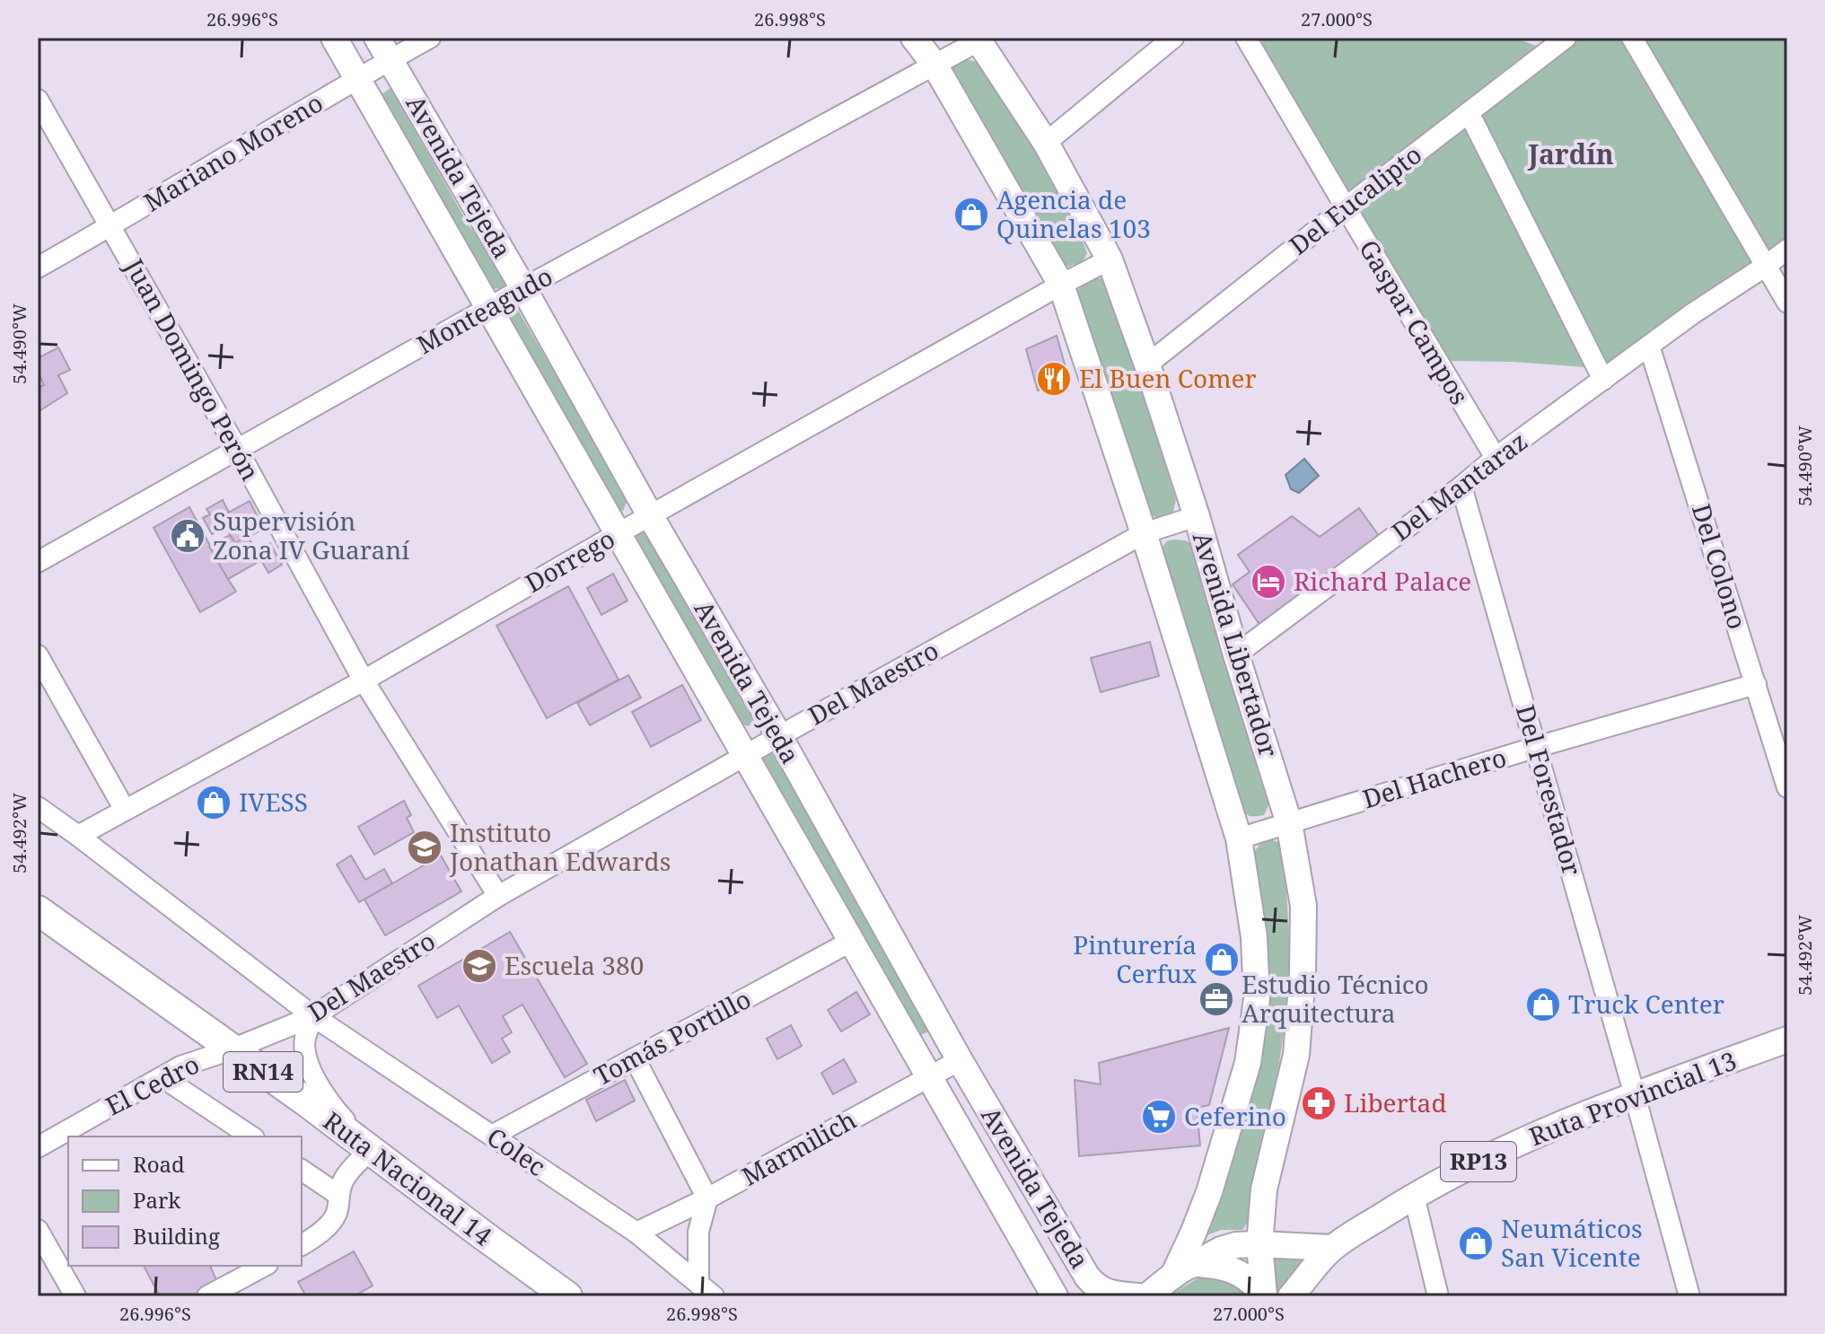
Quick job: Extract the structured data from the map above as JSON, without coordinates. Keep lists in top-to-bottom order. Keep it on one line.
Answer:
{"streets":{"highway":["RN14","Ruta Nacional 14"],"main road":["Avenida Tejeda","Avenida Libertador","Ruta Provincial 13","RP13"],"street":["Mariano Moreno","Del Eucalipto","Monteagudo","Gaspar Campos","Juan Domingo Perón","Del Mantaraz","Dorrego","Del Colono","Del Maestro","Del Hachero","Del Forestador","Tomás Portillo","El Cedro","Marmilich","Colec"]},"crossings":[["Mariano Moreno","Avenida Tejeda"],["Mariano Moreno","Juan Domingo Perón"],["Avenida Tejeda","Monteagudo"],["Avenida Tejeda","Dorrego"],["Avenida Tejeda","Del Maestro"],["Avenida Tejeda","Tomás Portillo"],["Avenida Tejeda","Marmilich"],["Del Eucalipto","Gaspar Campos"],["Del Eucalipto","Avenida Libertador"],["Monteagudo","Juan Domingo Perón"],["Monteagudo","Avenida Libertador"],["Gaspar Campos","Del Mantaraz"],["Juan Domingo Perón","Dorrego"],["Juan Domingo Perón","Del Maestro"],["Del Mantaraz","Del Colono"],["Del Mantaraz","Avenida Libertador"],["Del Mantaraz","Del Forestador"],["Dorrego","Avenida Libertador"],["Dorrego","Colec"],["Del Colono","Del Hachero"],["Avenida Libertador","Del Maestro"],["Avenida Libertador","Del Hachero"],["Del Maestro","El Cedro"],["Del Maestro","Colec"],["Del Maestro","Ruta Nacional 14"],["Del Hachero","Del Forestador"],["Del Forestador","Ruta Provincial 13"],["Tomás Portillo","Colec"],["El Cedro","Ruta Nacional 14"],["Marmilich","Colec"]],"districts":["Jardín"],"places":{"shop":["Agencia de Quinelas 103","IVESS","Pinturería Cerfux","Truck Center","Neumáticos San Vicente"],"restaurant":["El Buen Comer"],"public building":["Supervisión Zona IV Guaraní"],"hotel":["Richard Palace"],"school or university":["Instituto Jonathan Edwards","Escuela 380"],"office":["Estudio Técnico Arquitectura"],"pharmacy":["Libertad"],"supermarket":["Ceferino"]},"legend":["Road","Park","Building"],"coordinates":["26.996°S","26.998°S","27.000°S","54.490°W","54.492°W"]}
